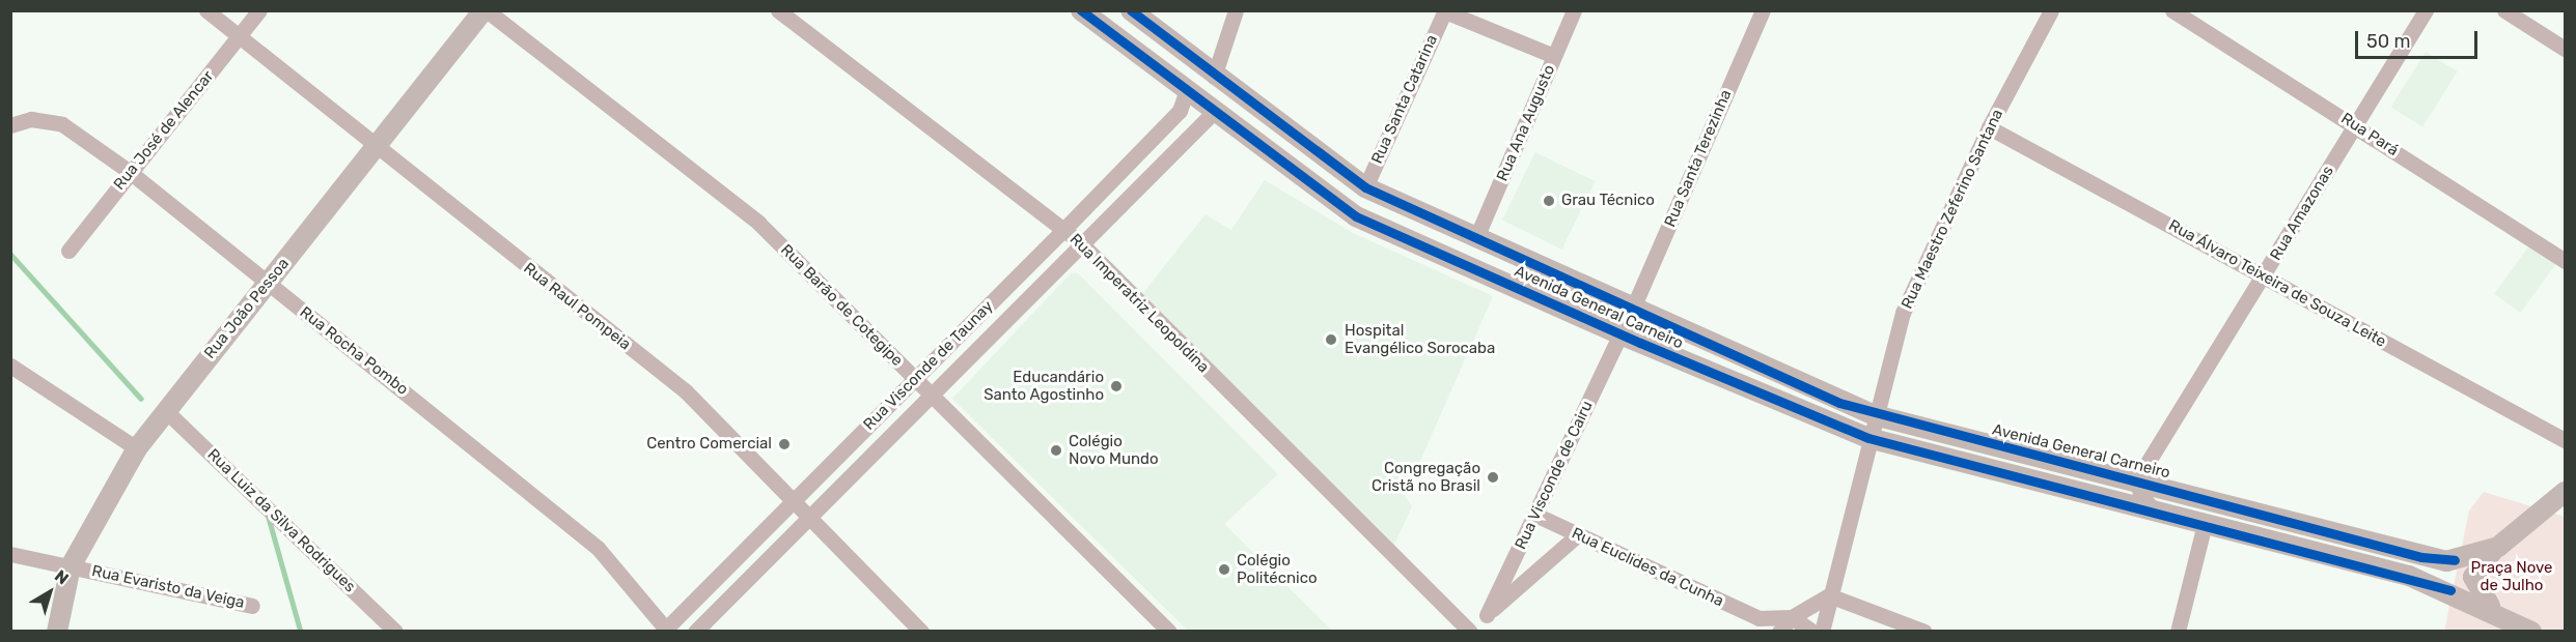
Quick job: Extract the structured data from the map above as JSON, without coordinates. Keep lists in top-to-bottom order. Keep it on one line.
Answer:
{"streets":{"main road":["Avenida General Carneiro","Rua João Pessoa"],"street":["Rua Santa Catarina","Rua Ana Augusto","Rua José de Alencar","Rua Pará","Rua Santa Terezinha","Rua Maestro Zeferino Santana","Rua Amazonas","Rua Álvaro Teixeira de Souza Leite","Rua Imperatriz Leopoldina","Rua Barão de Cotegipe","Rua Raul Pompeia","Rua Rocha Pombo","Rua Visconde de Taunay","Rua Visconde de Cairu","Rua Luiz da Silva Rodrigues","Rua Euclides da Cunha","Rua Evaristo da Veiga"]},"crossings":[["Rua Santa Catarina","Avenida General Carneiro"],["Rua Ana Augusto","Avenida General Carneiro"],["Rua José de Alencar","Rua Raul Pompeia"],["Rua José de Alencar","Rua Rocha Pombo"],["Rua Pará","Rua Amazonas"],["Rua Santa Terezinha","Avenida General Carneiro"],["Rua Maestro Zeferino Santana","Rua Álvaro Teixeira de Souza Leite"],["Rua Maestro Zeferino Santana","Avenida General Carneiro"],["Rua Amazonas","Rua Álvaro Teixeira de Souza Leite"],["Rua Amazonas","Avenida General Carneiro"],["Rua Imperatriz Leopoldina","Rua Visconde de Taunay"],["Rua Imperatriz Leopoldina","Rua Visconde de Cairu"],["Rua Barão de Cotegipe","Rua João Pessoa"],["Rua Barão de Cotegipe","Rua Visconde de Taunay"],["Rua Raul Pompeia","Rua João Pessoa"],["Rua Raul Pompeia","Rua Visconde de Taunay"],["Avenida General Carneiro","Rua Visconde de Taunay"],["Avenida General Carneiro","Rua Visconde de Cairu"],["Rua João Pessoa","Rua Rocha Pombo"],["Rua João Pessoa","Rua Luiz da Silva Rodrigues"],["Rua João Pessoa","Rua Evaristo da Veiga"],["Rua Rocha Pombo","Rua Visconde de Taunay"],["Rua Visconde de Cairu","Rua Euclides da Cunha"]],"parks":["Praça Nove de Julho"],"places":["Grau Técnico","Hospital Evangélico Sorocaba","Educandário Santo Agostinho","Centro Comercial","Colégio Novo Mundo","Congregação Cristã no Brasil","Colégio Politécnico"],"scale_bar":"50 m","north":"top right"}
